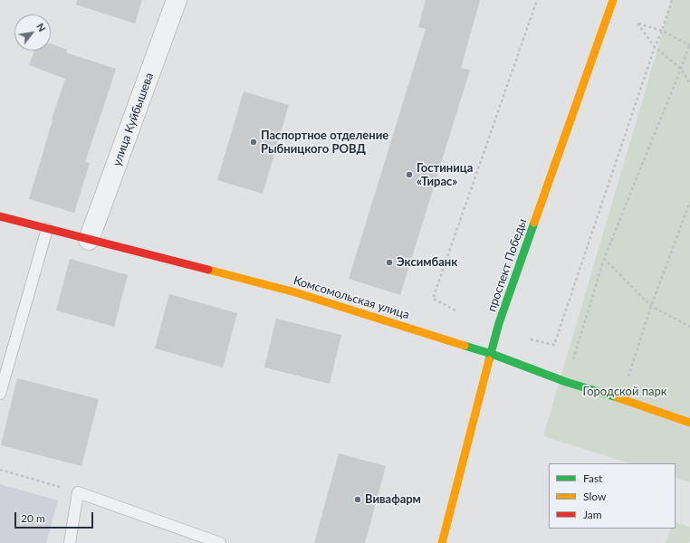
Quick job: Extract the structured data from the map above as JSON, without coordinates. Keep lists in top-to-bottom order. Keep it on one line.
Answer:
{"streets":{"street":["улица Куйбышева","проспект Победы","Комсомольская улица"]},"crossings":[["улица Куйбышева","Комсомольская улица"],["проспект Победы","Комсомольская улица"]],"parks":["Городской парк"],"places":["Паспортное отделение Рыбницкого РОВД","Гостиница «Тирас»","Эксимбанк","Вивафарм"],"legend":["Fast","Slow","Jam"],"scale_bar":"20 m","north":"top right"}
